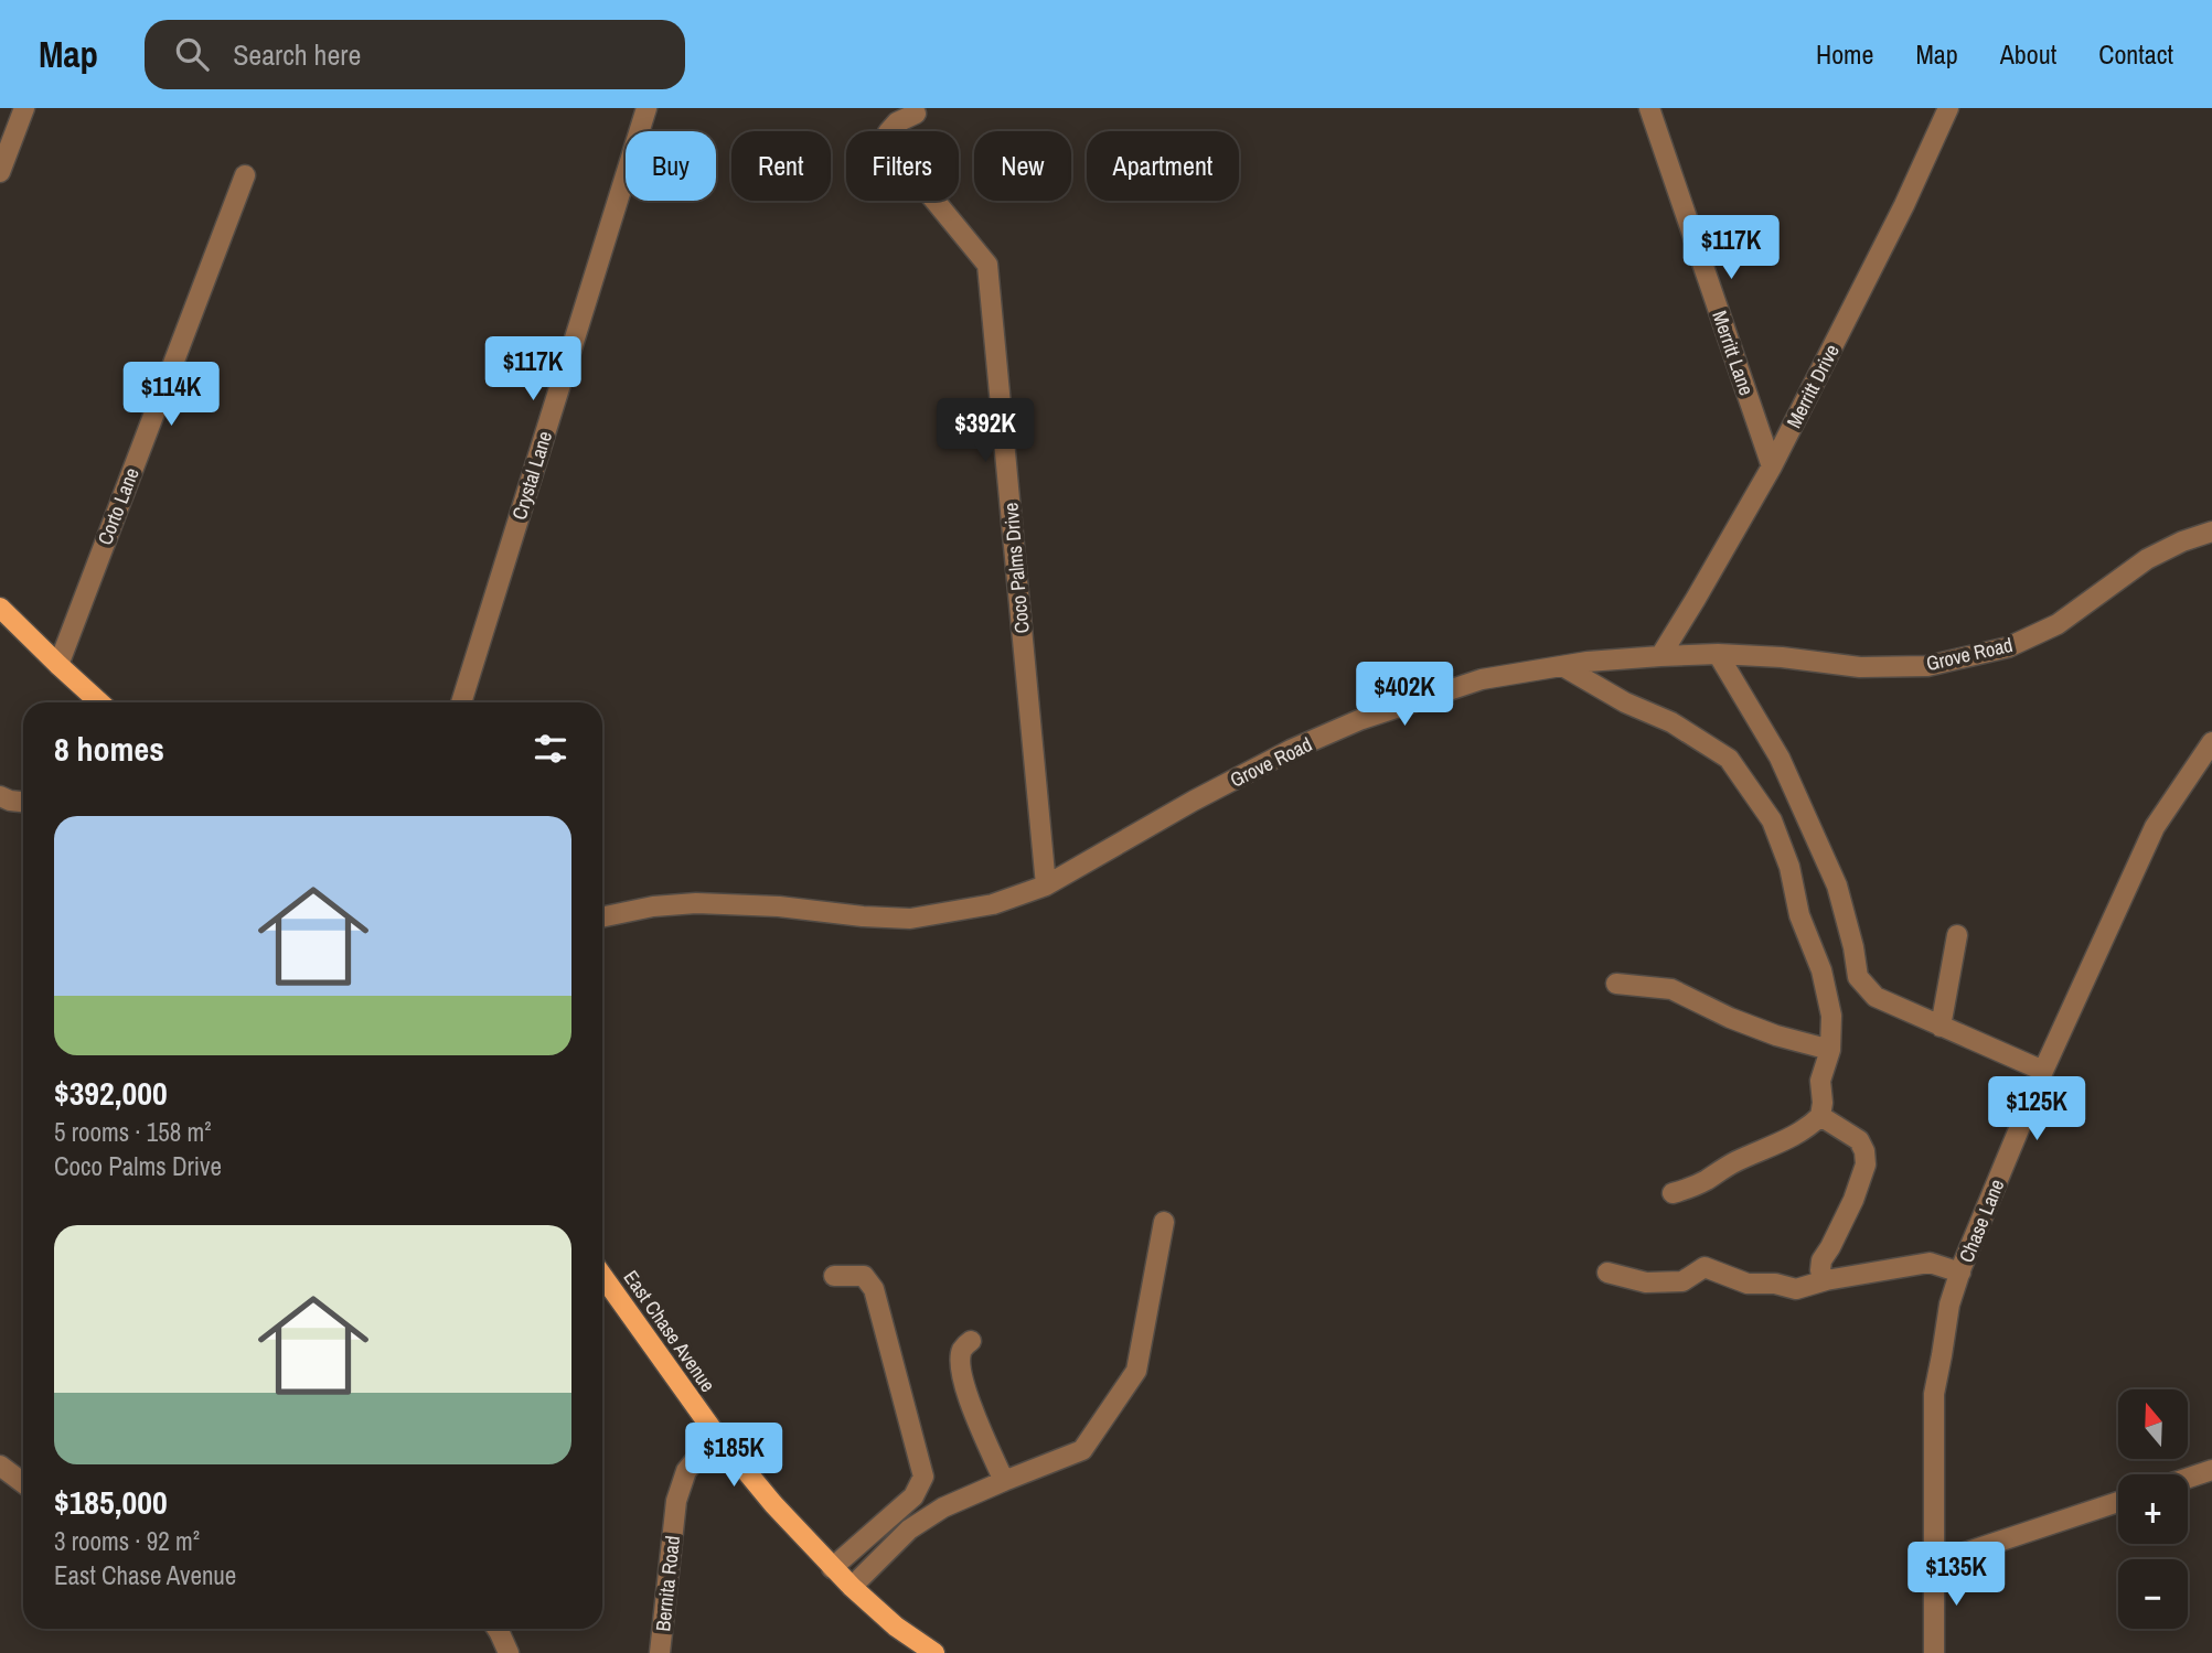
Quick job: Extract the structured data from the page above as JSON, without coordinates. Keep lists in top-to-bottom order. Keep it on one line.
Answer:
{"streets":{"main road":["East Chase Avenue"],"street":["Merritt Lane","Merritt Drive","Crystal Lane","Corto Lane","Coco Palms Drive","Grove Road","Chase Lane","Bernita Road"]},"crossings":[["Merritt Lane","Merritt Drive"],["Merritt Drive","Grove Road"],["Coco Palms Drive","Grove Road"],["East Chase Avenue","Bernita Road"]],"north":"top","page":{"header":"Map","search":"Search here","nav":["Home","Map","About","Contact"],"chip":["Buy","Rent","Filters","New","Apartment"],"price":["$117K","$117K","$114K","$392K","$402K","$125K","$185K","$135K"],"heading":"8 homes","list":[{"name":"$392,000","note":"5 rooms · 158 m² · Coco Palms Drive"},{"name":"$185,000","note":"3 rooms · 92 m² · East Chase Avenue"}],"map_buttons":["+","−"]}}
